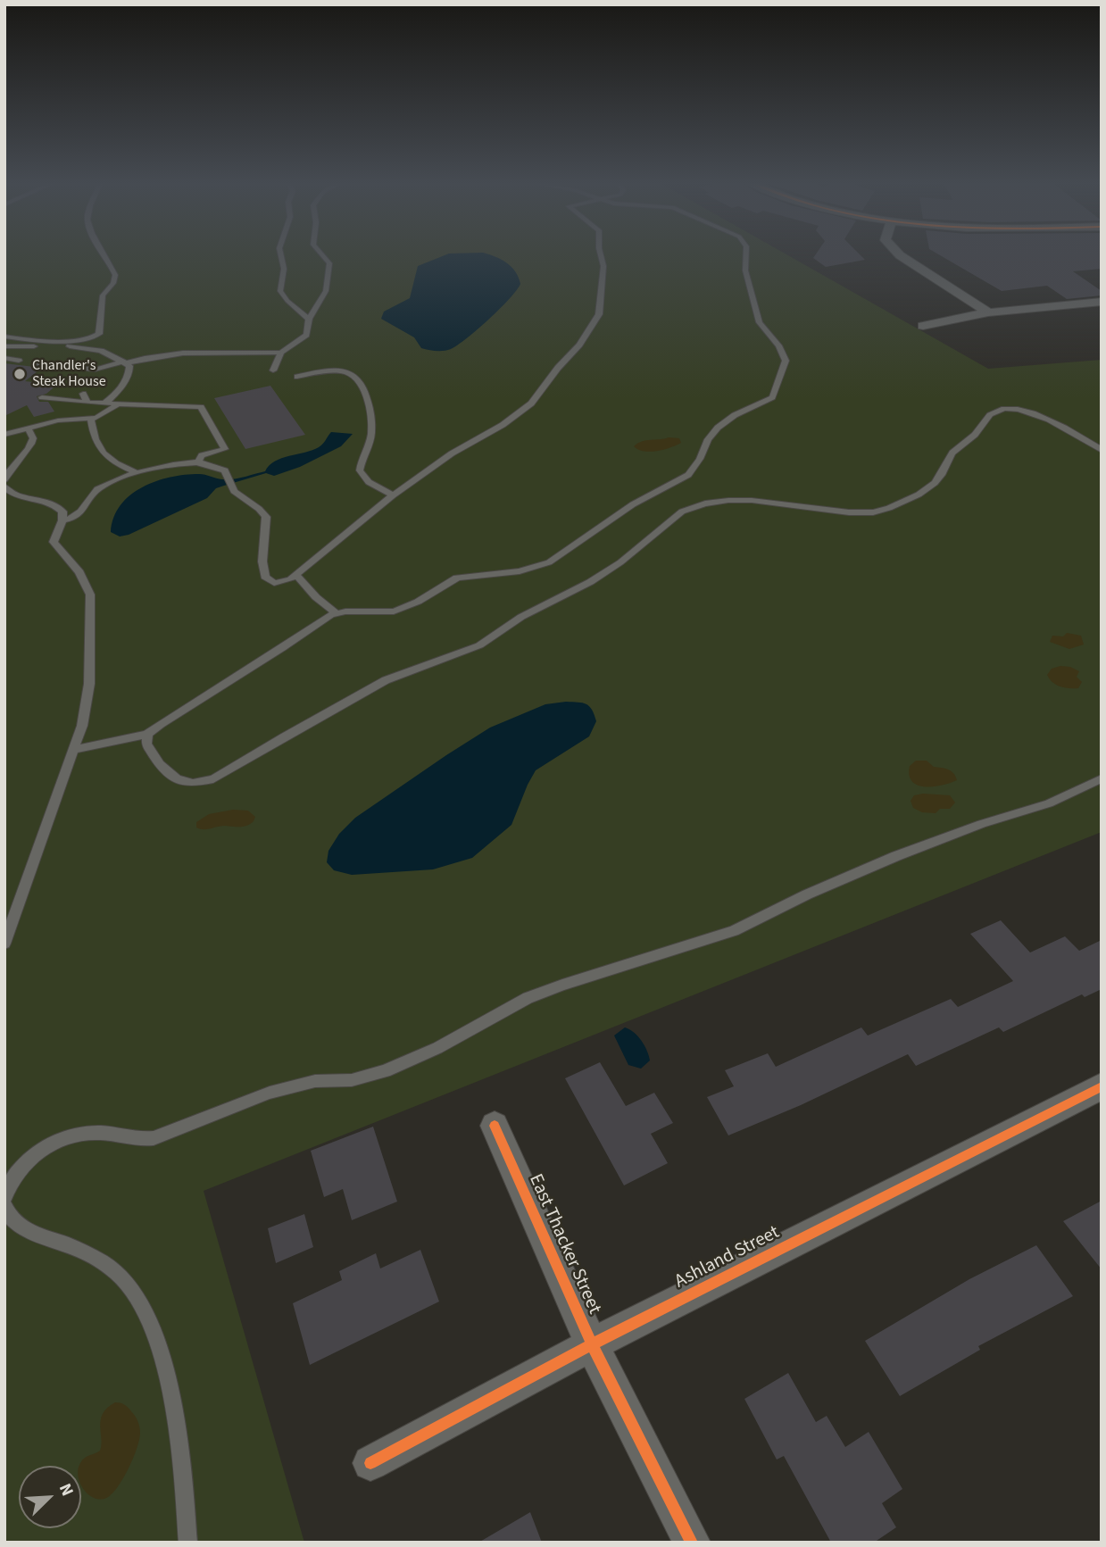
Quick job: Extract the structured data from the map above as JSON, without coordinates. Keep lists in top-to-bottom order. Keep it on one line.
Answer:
{"streets":{"street":["East Thacker Street","Ashland Street"]},"crossings":[["East Thacker Street","Ashland Street"]],"places":["Chandler's Steak House"],"north":"top right"}
